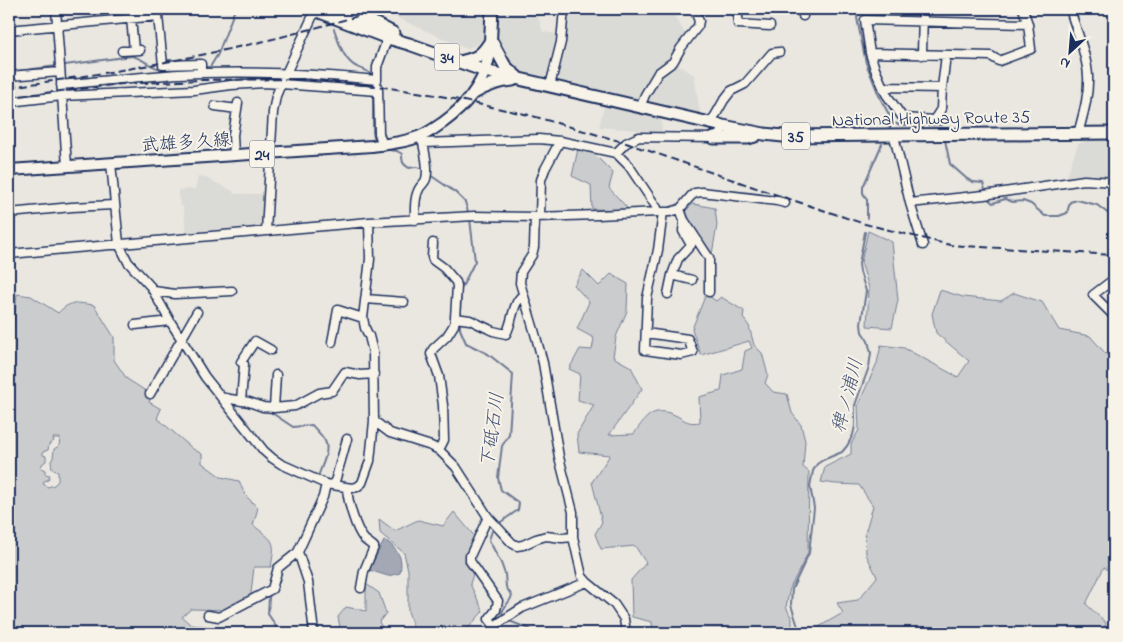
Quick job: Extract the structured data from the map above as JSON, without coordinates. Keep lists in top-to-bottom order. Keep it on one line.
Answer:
{"streets":{"highway":["34","National Highway Route 35","35"],"main road":["武雄多久線","24"]},"crossings":[["34","National Highway Route 35"],["34","武雄多久線"],["National Highway Route 35","武雄多久線"]],"water":["稗ノ浦川","下砥石川"],"north":"bottom left"}
